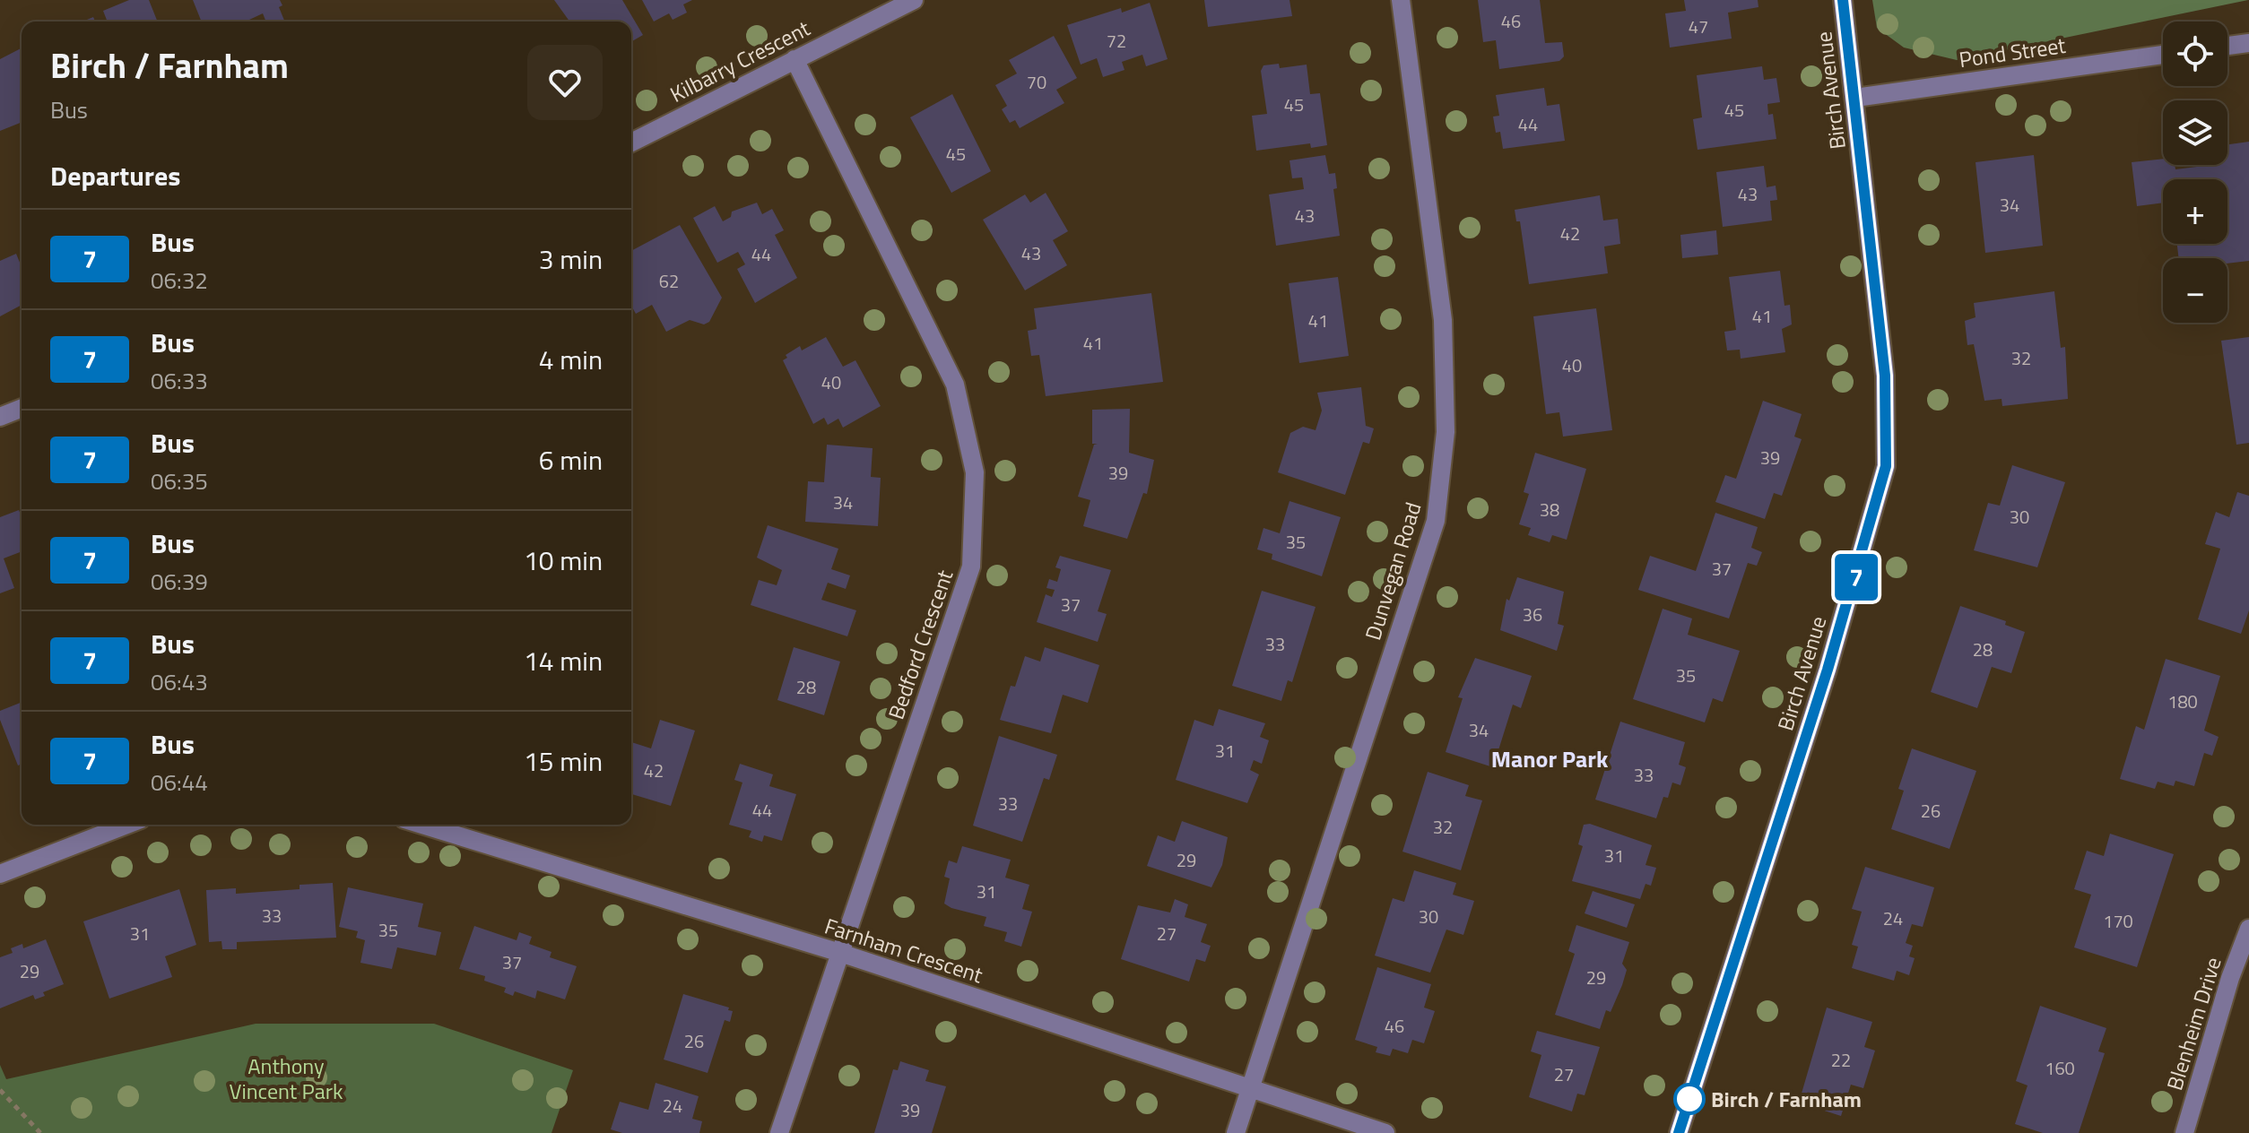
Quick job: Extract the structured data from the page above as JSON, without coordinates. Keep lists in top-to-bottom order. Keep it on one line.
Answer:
{"streets":{"street":["Pond Street","Kilbarry Crescent","Birch Avenue","Dunvegan Road","Bedford Crescent","Farnham Crescent","Blenheim Drive"]},"crossings":[["Pond Street","Birch Avenue"],["Kilbarry Crescent","Bedford Crescent"],["Dunvegan Road","Farnham Crescent"],["Bedford Crescent","Farnham Crescent"]],"districts":["Manor Park"],"parks":["Anthony Vincent Park"],"places":["Birch / Farnham"],"lines":["bus line 7"],"house_numbers":["46","47","72","70","45","45","44","45","43","34","43","42","43","44","62","41","41","41","32","40","40","39","39","34","38","30","35","37","37","36","33","28","35","28","180","34","31","42","33","33","44","26","32","31","29","31","33","30","24","170","35","31","27","37","29","29","46","26","22","160","27","24","39"],"page":{"on_map":"7","map_buttons":["+","−"],"heading":[["Birch / Farnham","Bus"],"Departures"],"list":[{"mark":"7","name":"Bus","note":"06:32","value":"3 min"},{"mark":"7","name":"Bus","note":"06:33","value":"4 min"},{"mark":"7","name":"Bus","note":"06:35","value":"6 min"},{"mark":"7","name":"Bus","note":"06:39","value":"10 min"},{"mark":"7","name":"Bus","note":"06:43","value":"14 min"},{"mark":"7","name":"Bus","note":"06:44","value":"15 min"}]}}
